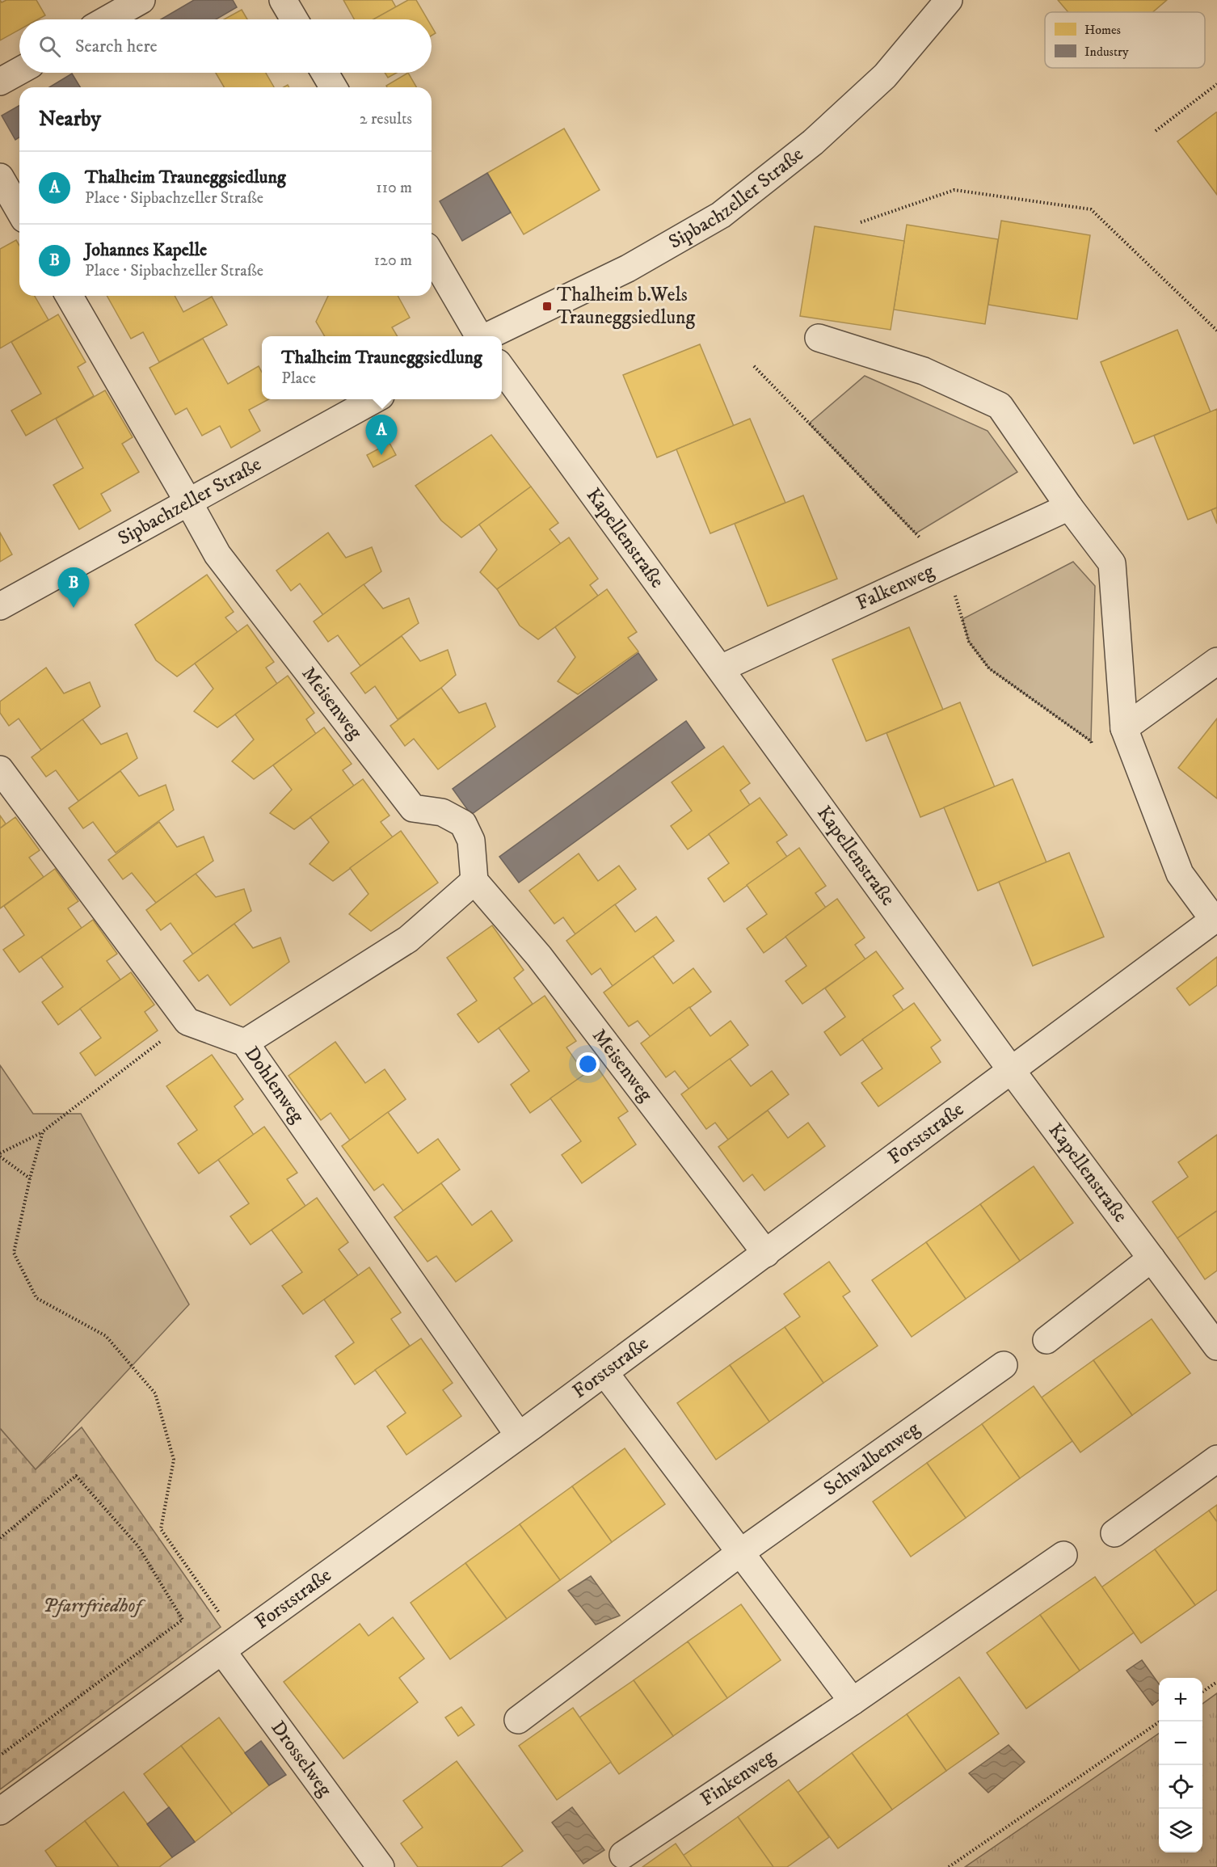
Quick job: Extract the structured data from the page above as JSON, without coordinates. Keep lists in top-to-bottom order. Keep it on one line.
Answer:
{"streets":{"street":["Sipbachzeller Straße","Kapellenstraße","Falkenweg","Meisenweg","Dohlenweg","Forststraße","Schwalbenweg","Drosselweg","Finkenweg"]},"crossings":[["Sipbachzeller Straße","Meisenweg"],["Kapellenstraße","Falkenweg"],["Kapellenstraße","Forststraße"],["Meisenweg","Forststraße"],["Dohlenweg","Forststraße"],["Forststraße","Drosselweg"]],"parks":["Pfarrfriedhof"],"places":{"transit":["Thalheim b.Wels Trauneggsiedlung"]},"legend":["Homes","Industry"],"page":{"search":"Search here","heading":["Nearby","2 results"],"list":[{"mark":"A","name":"Thalheim Trauneggsiedlung","note":"Place · Sipbachzeller Straße","value":"110 m"},{"mark":"B","name":"Johannes Kapelle","note":"Place · Sipbachzeller Straße","value":"120 m"}],"popup":["Thalheim Trauneggsiedlung","Place"],"pins":["A","B"],"map_buttons":["+","−"]}}
